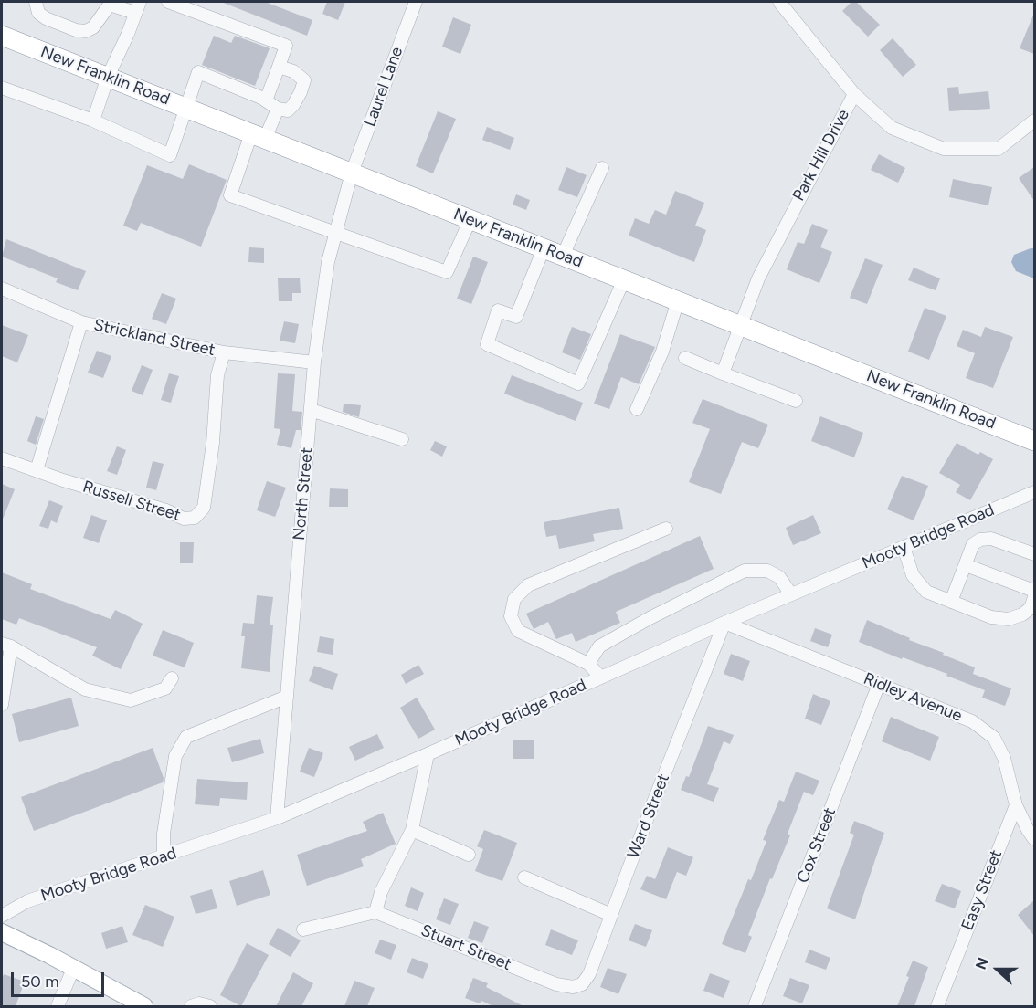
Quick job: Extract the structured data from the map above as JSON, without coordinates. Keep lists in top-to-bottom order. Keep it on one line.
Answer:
{"streets":{"highway":["New Franklin Road"],"street":["Laurel Lane","Park Hill Drive","Strickland Street","North Street","Russell Street","Mooty Bridge Road","Ridley Avenue","Ward Street","Cox Street","Easy Street","Stuart Street"]},"crossings":[["New Franklin Road","Laurel Lane"],["New Franklin Road","Park Hill Drive"],["New Franklin Road","North Street"],["Laurel Lane","North Street"],["Strickland Street","North Street"],["Strickland Street","Russell Street"],["North Street","Mooty Bridge Road"],["Mooty Bridge Road","Ridley Avenue"],["Mooty Bridge Road","Ward Street"],["Ridley Avenue","Ward Street"],["Ridley Avenue","Cox Street"],["Ridley Avenue","Easy Street"],["Ward Street","Stuart Street"]],"scale_bar":"50 m","north":"left"}
